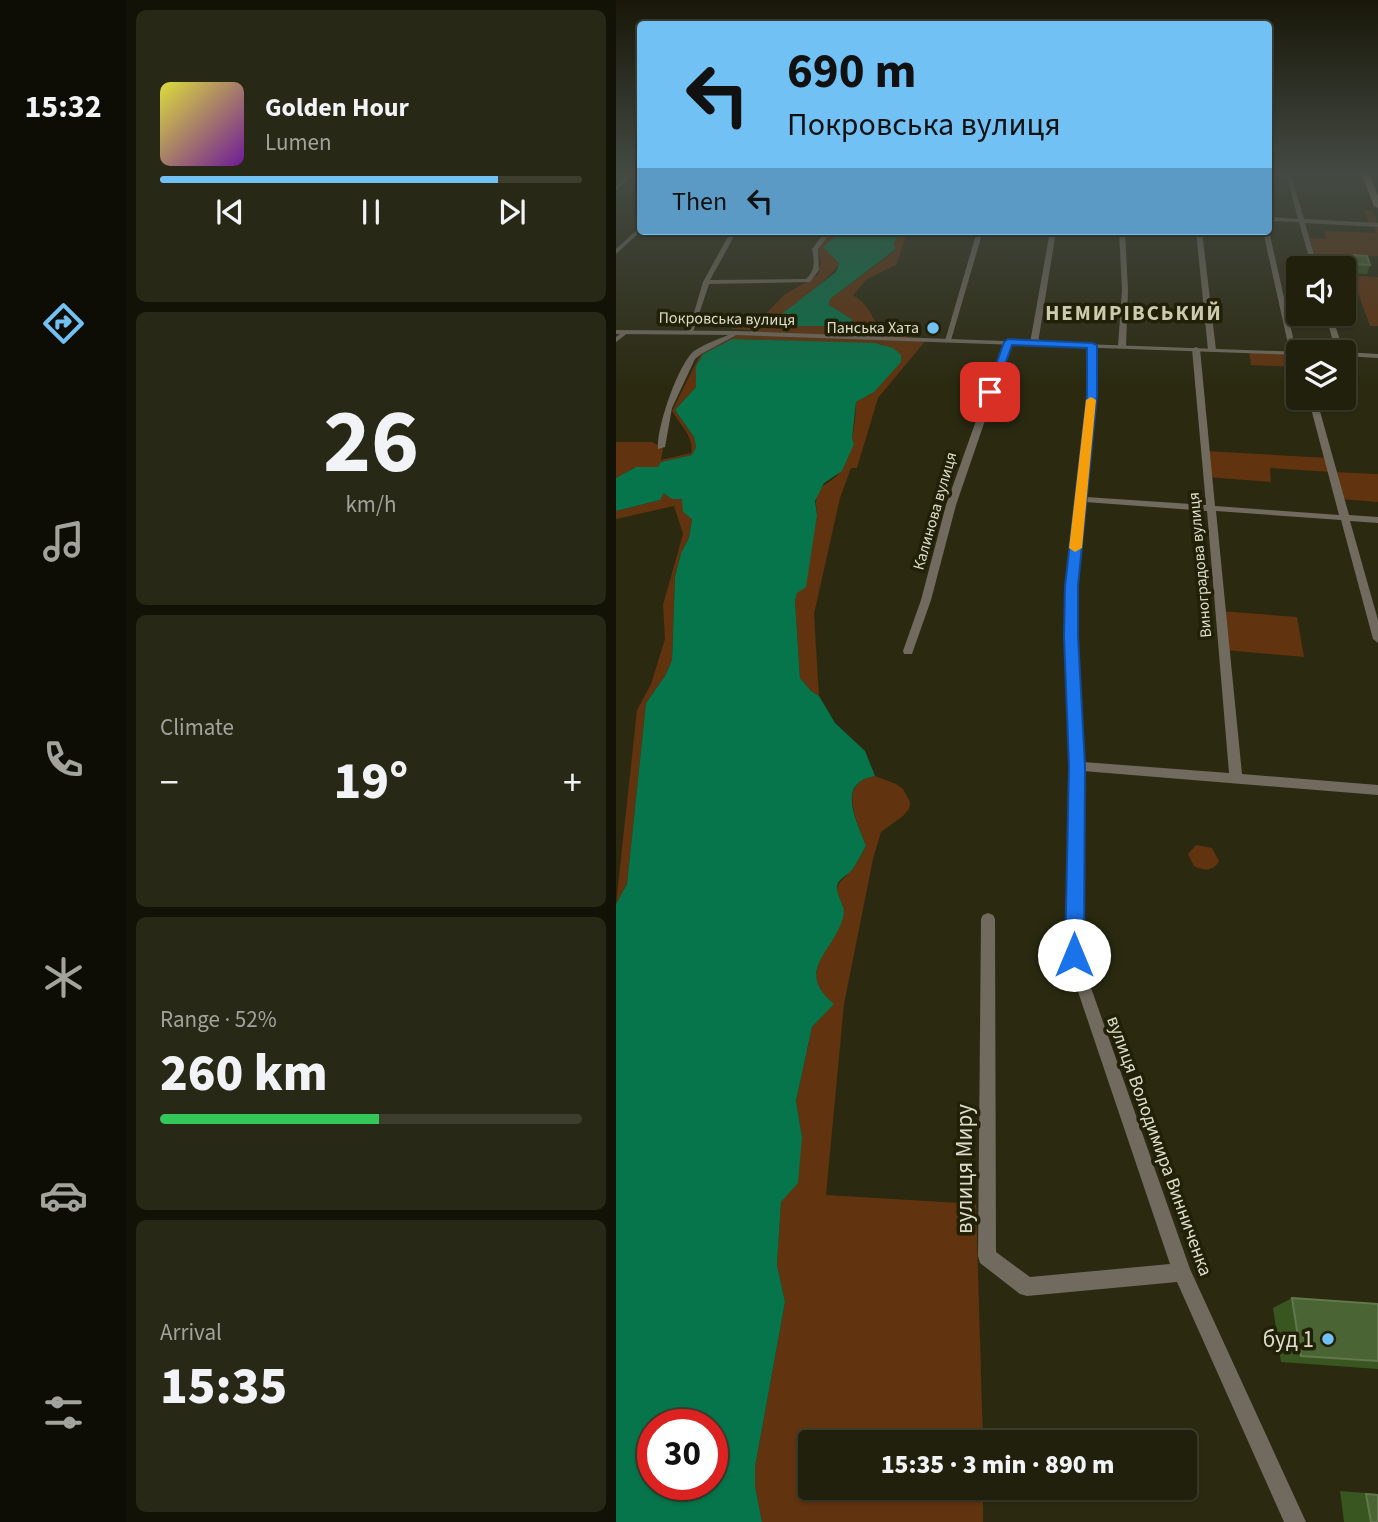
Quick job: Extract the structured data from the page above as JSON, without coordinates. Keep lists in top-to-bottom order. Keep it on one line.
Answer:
{"streets":{"street":["Покровська вулиця","Калинова вулиця","Виноградова вулиця","вулиця Володимира Винниченка","вулиця Миру"]},"crossings":[["Покровська вулиця","Калинова вулиця"],["Покровська вулиця","Виноградова вулиця"],["Покровська вулиця","вулиця Володимира Винниченка"],["вулиця Володимира Винниченка","вулиця Миру"]],"districts":["НЕМИРІВСЬКИЙ"],"places":["Панська Хата","буд 1"],"page":{"tabs":"15:32","turn":["690 m","Покровська вулиця"],"song":["Golden Hour","Lumen"],"then":"Then","tile":[["26","km/h"],"Climate",["Range · 52%","260 km"],["Arrival","15:35"]],"heat":["−","19°","+"],"limit":"30","trip":"15:35 · 3 min · 890 m"}}
